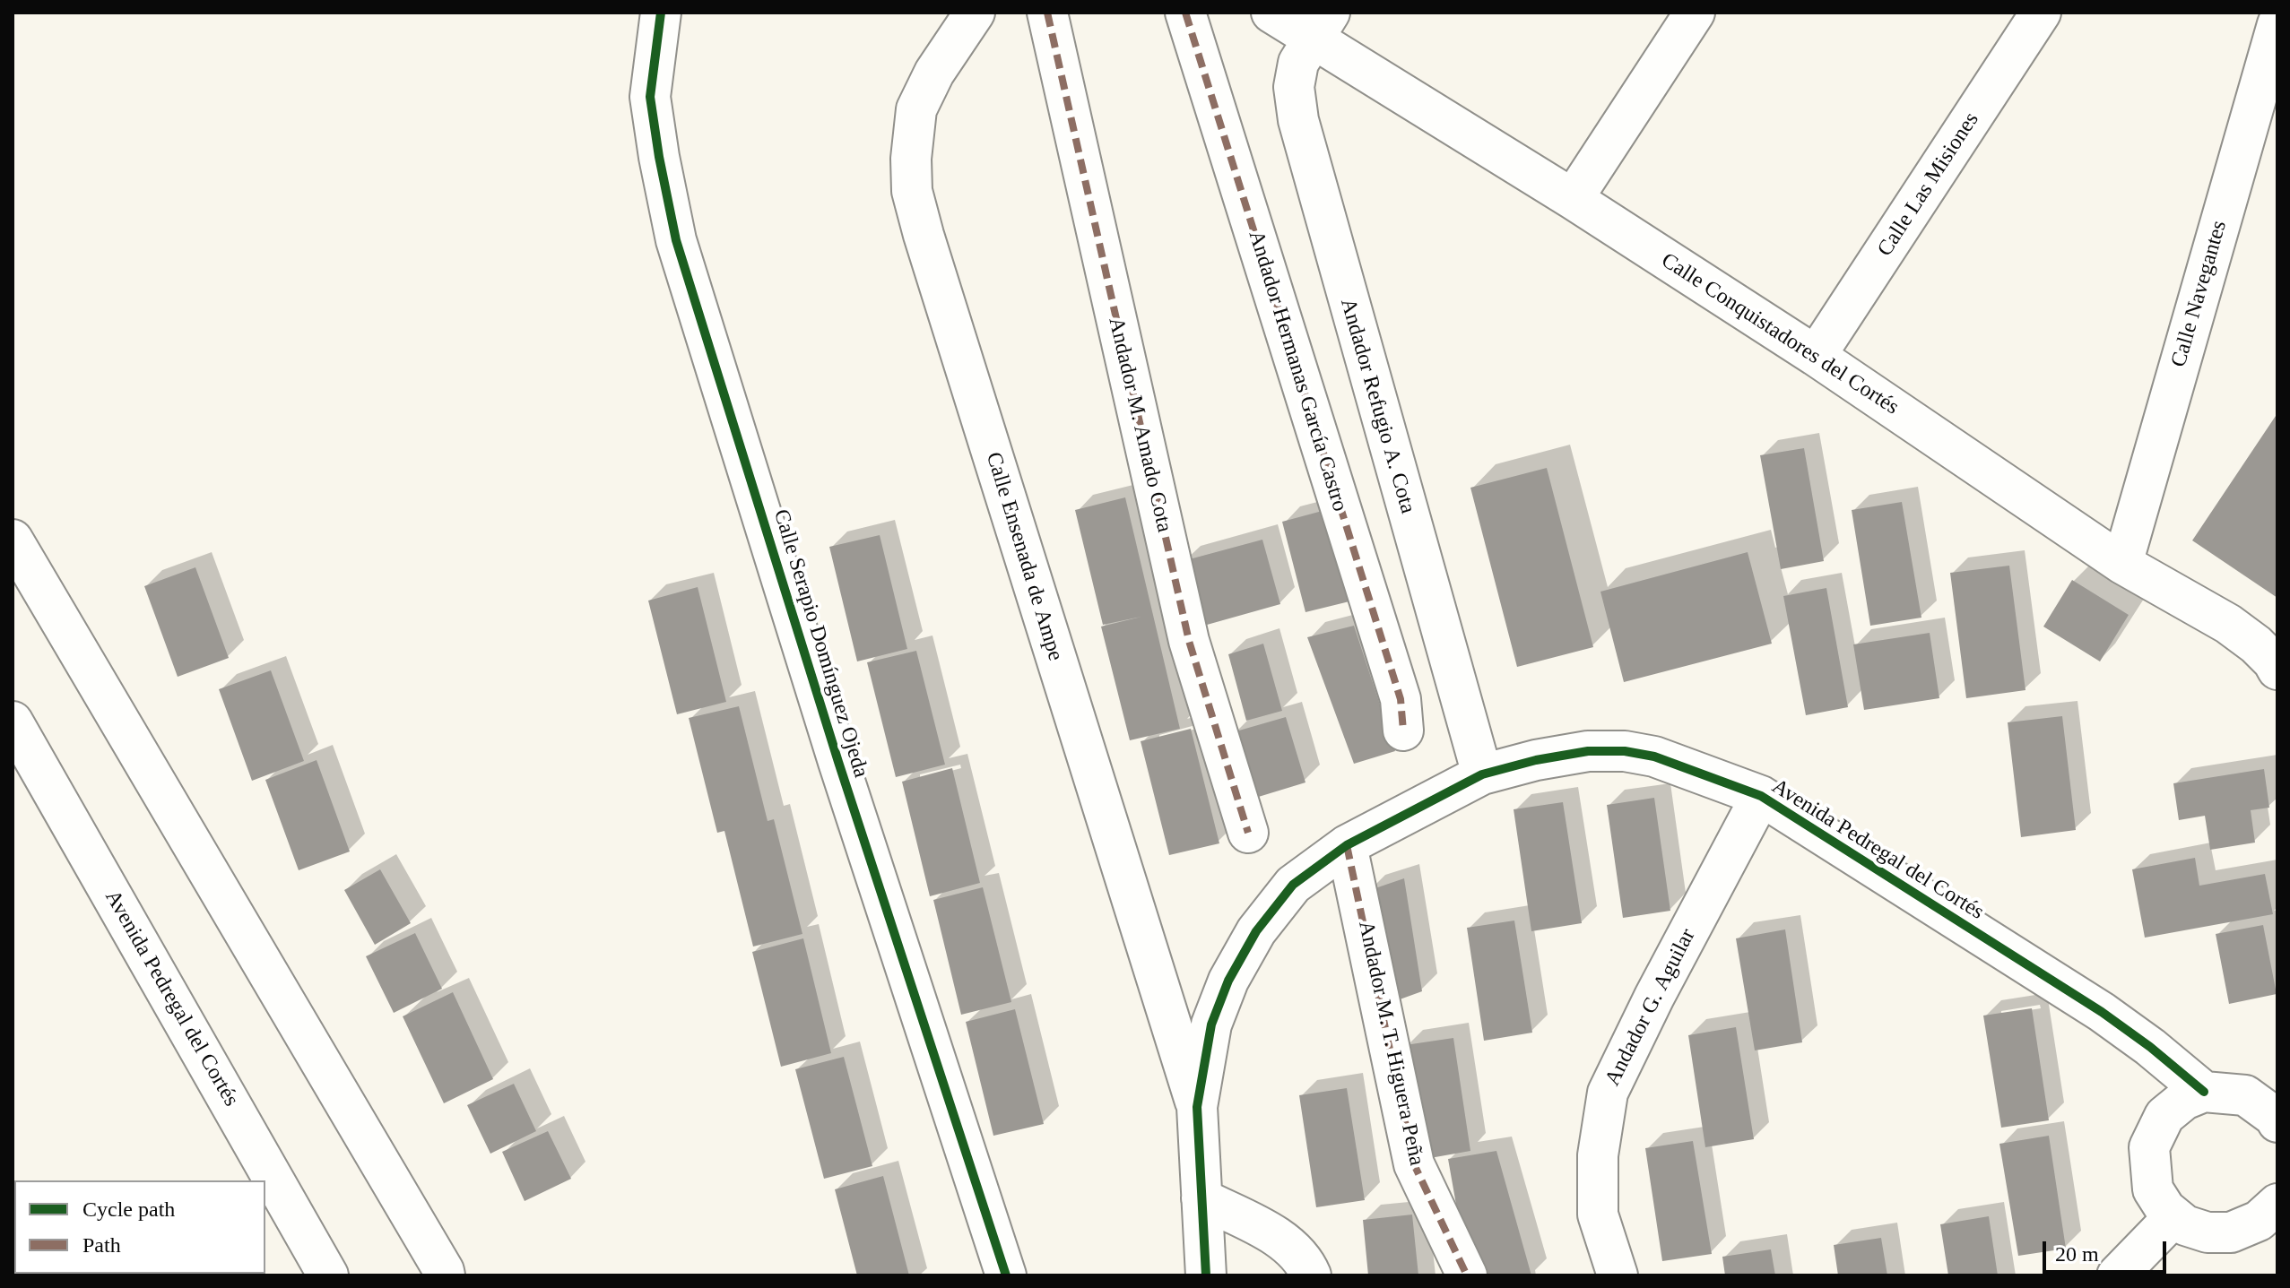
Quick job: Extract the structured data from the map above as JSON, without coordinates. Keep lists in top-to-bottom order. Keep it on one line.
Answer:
{"streets":{"street":["Calle Las Misiones","Calle Navegantes","Calle Conquistadores del Cortés","Andador Hermanas García Castro","Andador Refugio A. Cota","Andador M. Amado Cota","Calle Ensenada de Ampe","Calle Serapio Domínguez Ojeda","Avenida Pedregal del Cortés","Andador G. Aguilar","Andador M. T. Higuera Peña"]},"crossings":[["Calle Las Misiones","Calle Conquistadores del Cortés"],["Calle Navegantes","Calle Conquistadores del Cortés"],["Calle Conquistadores del Cortés","Andador Refugio A. Cota"],["Andador Refugio A. Cota","Avenida Pedregal del Cortés"],["Calle Ensenada de Ampe","Avenida Pedregal del Cortés"],["Avenida Pedregal del Cortés","Andador G. Aguilar"],["Avenida Pedregal del Cortés","Andador M. T. Higuera Peña"]],"legend":["Cycle path","Path"],"scale_bar":"20 m"}
